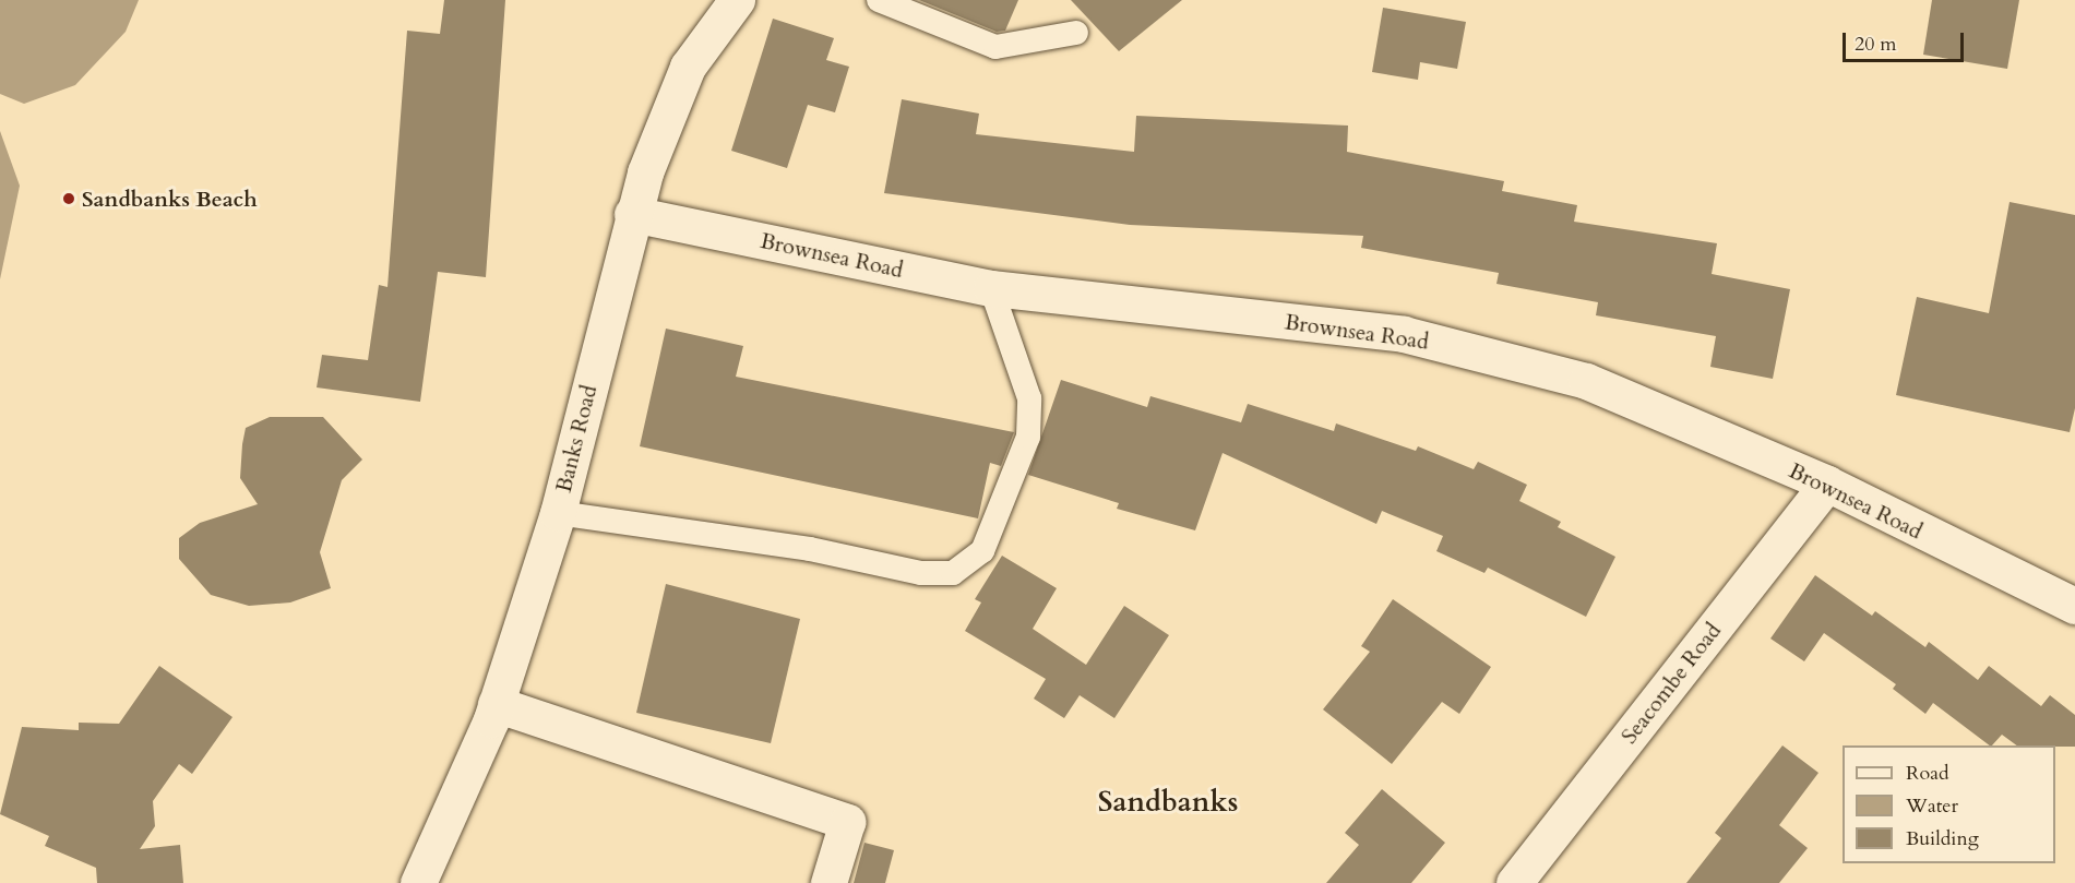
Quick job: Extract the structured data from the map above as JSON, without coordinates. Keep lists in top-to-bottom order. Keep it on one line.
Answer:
{"streets":{"street":["Brownsea Road","Banks Road","Seacombe Road"]},"crossings":[["Brownsea Road","Banks Road"],["Brownsea Road","Seacombe Road"]],"districts":["Sandbanks"],"places":["Sandbanks Beach"],"legend":["Road","Water","Building"],"scale_bar":"20 m"}
